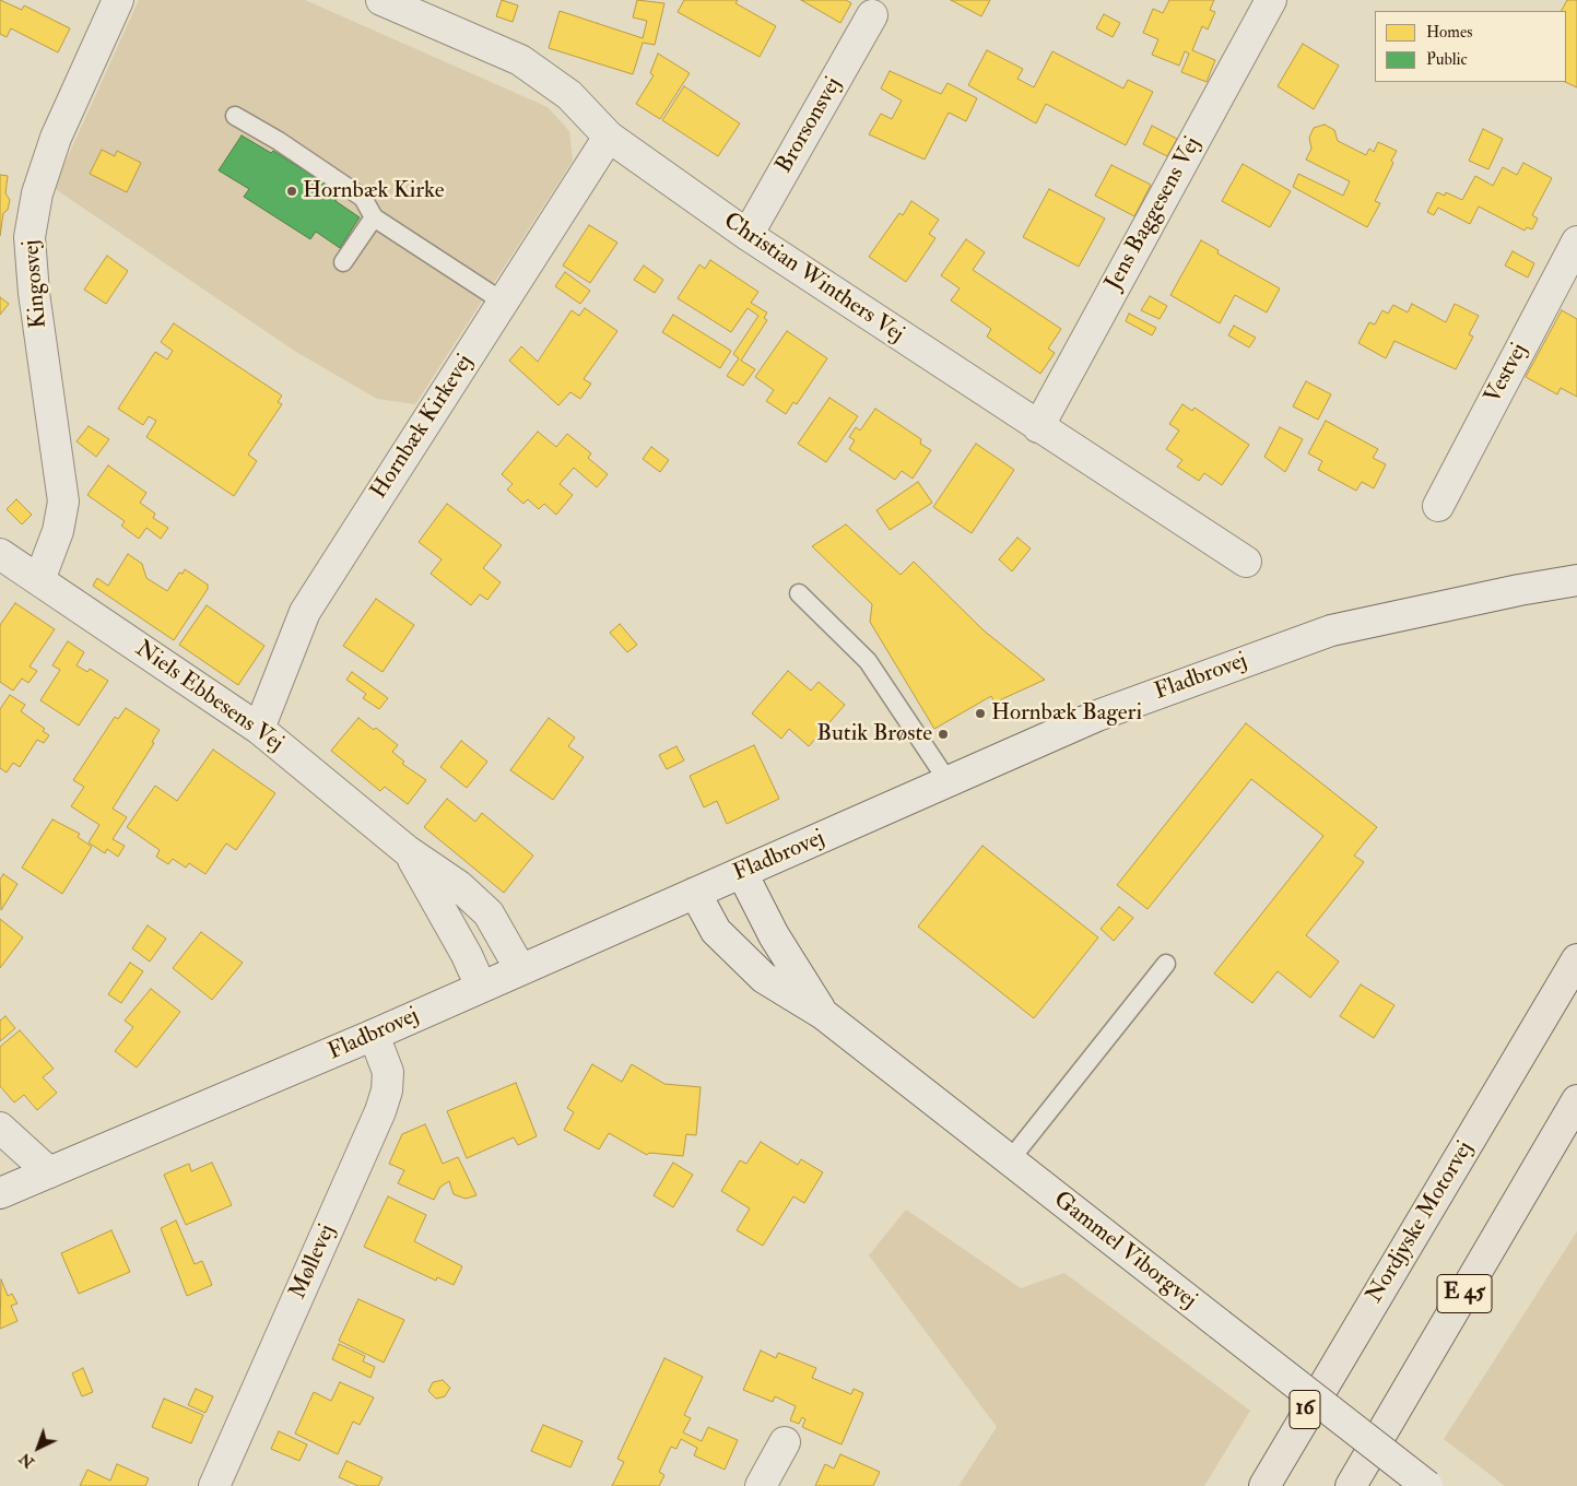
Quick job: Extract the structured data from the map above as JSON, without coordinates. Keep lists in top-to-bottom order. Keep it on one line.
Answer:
{"streets":{"highway":["Nordjyske Motorvej","E 45","16"],"street":["Brorsonsvej","Jens Baggesens Vej","Christian Winthers Vej","Kingosvej","Vestvej","Hornbæk Kirkevej","Fladbrovej","Niels Ebbesens Vej","Gammel Viborgvej","Møllevej"]},"crossings":[["Brorsonsvej","Christian Winthers Vej"],["Jens Baggesens Vej","Christian Winthers Vej"],["Christian Winthers Vej","Hornbæk Kirkevej"],["Kingosvej","Niels Ebbesens Vej"],["Hornbæk Kirkevej","Niels Ebbesens Vej"],["Fladbrovej","Niels Ebbesens Vej"],["Fladbrovej","Gammel Viborgvej"],["Fladbrovej","Møllevej"],["Nordjyske Motorvej","16"]],"places":["Hornbæk Kirke","Hornbæk Bageri","Butik Brøste"],"legend":["Homes","Public"],"north":"bottom left"}
